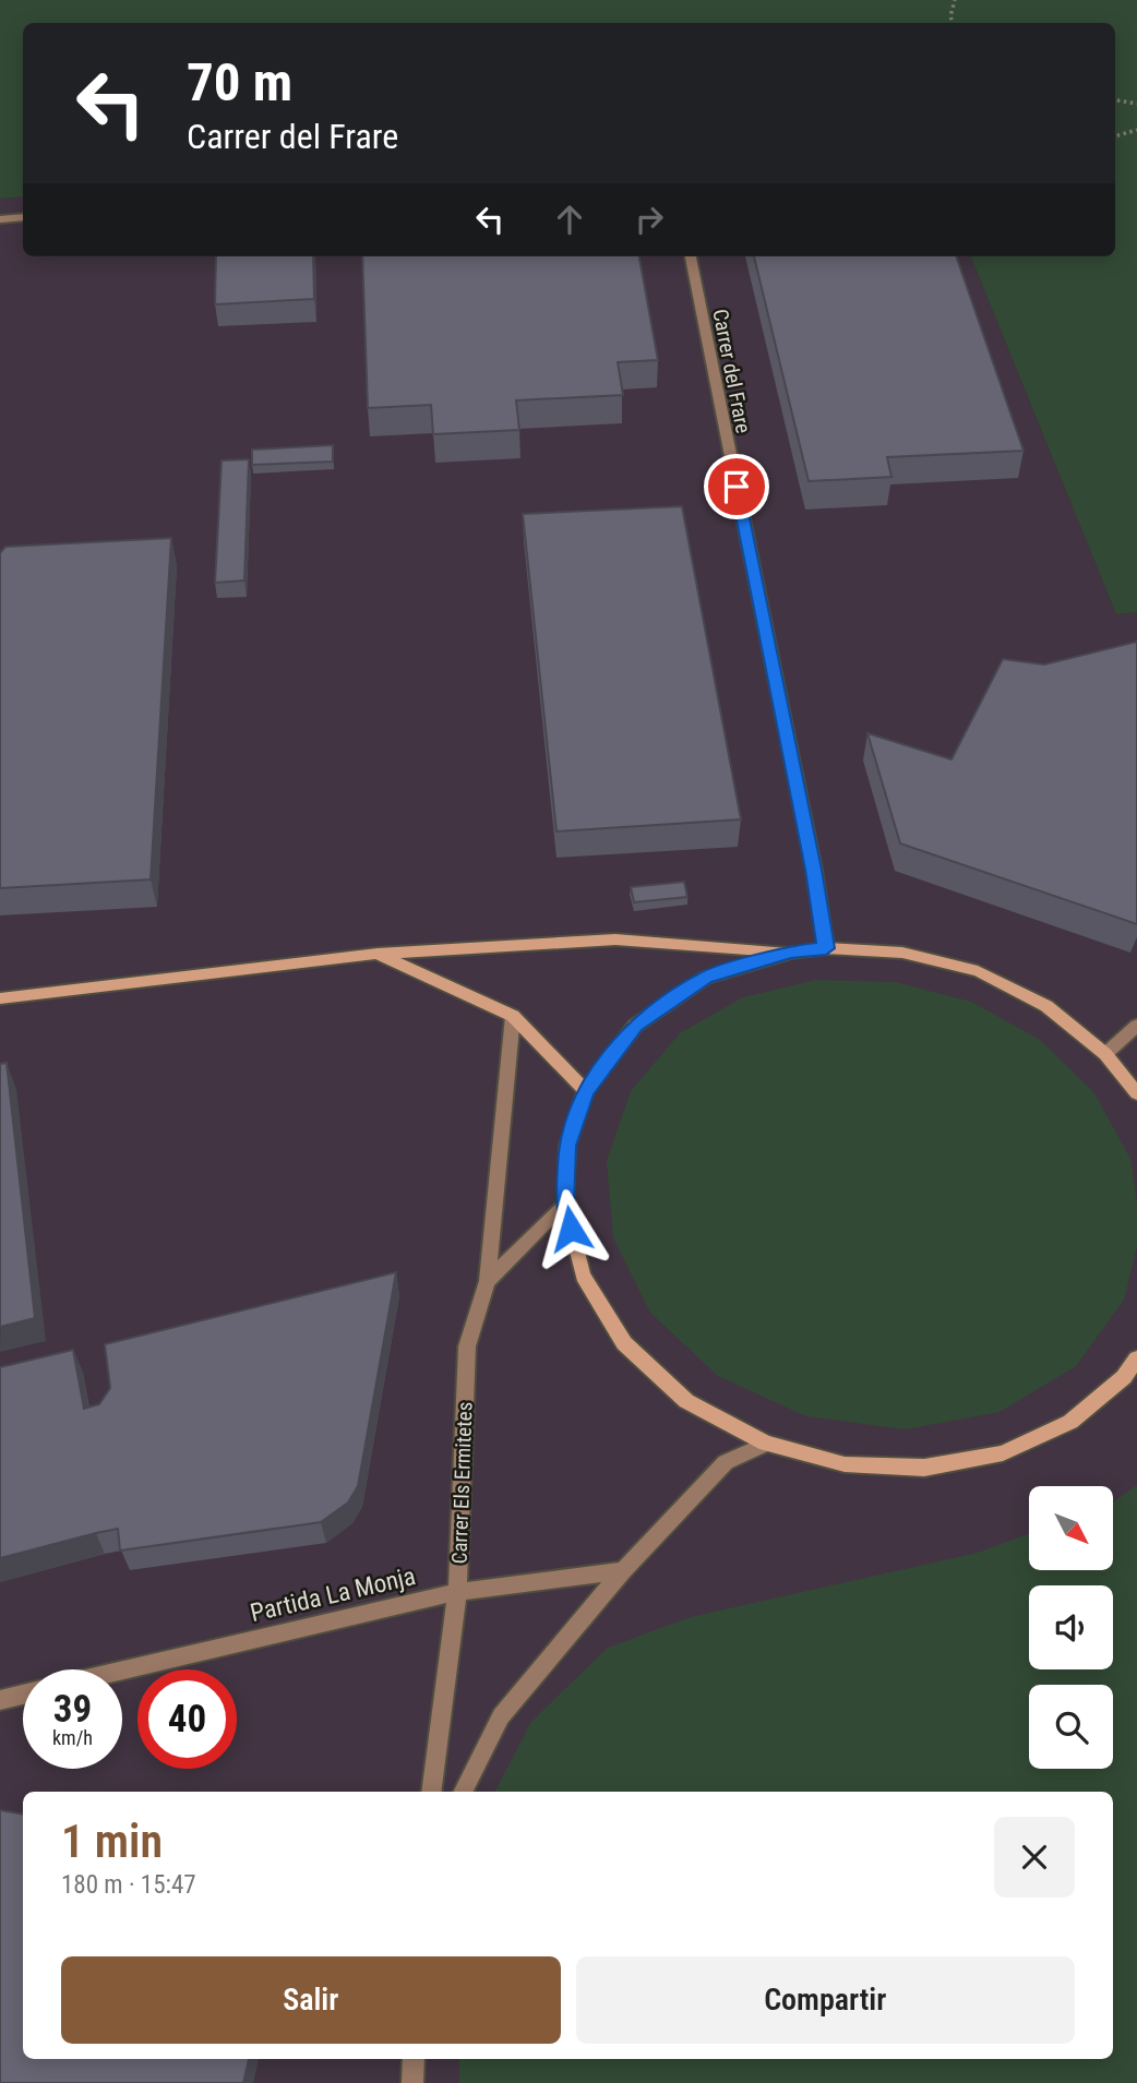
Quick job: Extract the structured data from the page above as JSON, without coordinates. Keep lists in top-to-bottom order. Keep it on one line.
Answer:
{"streets":{"street":["Carrer del Frare","Carrer Els Ermitetes","Partida La Monja"]},"crossings":[["Carrer Els Ermitetes","Partida La Monja"]],"north":"bottom right","page":{"turn":["70 m","Carrer del Frare"],"speed":"39 km/h","limit":"40","heading":["1 min","180 m · 15:47"],"buttons":["Salir","Compartir"]}}
